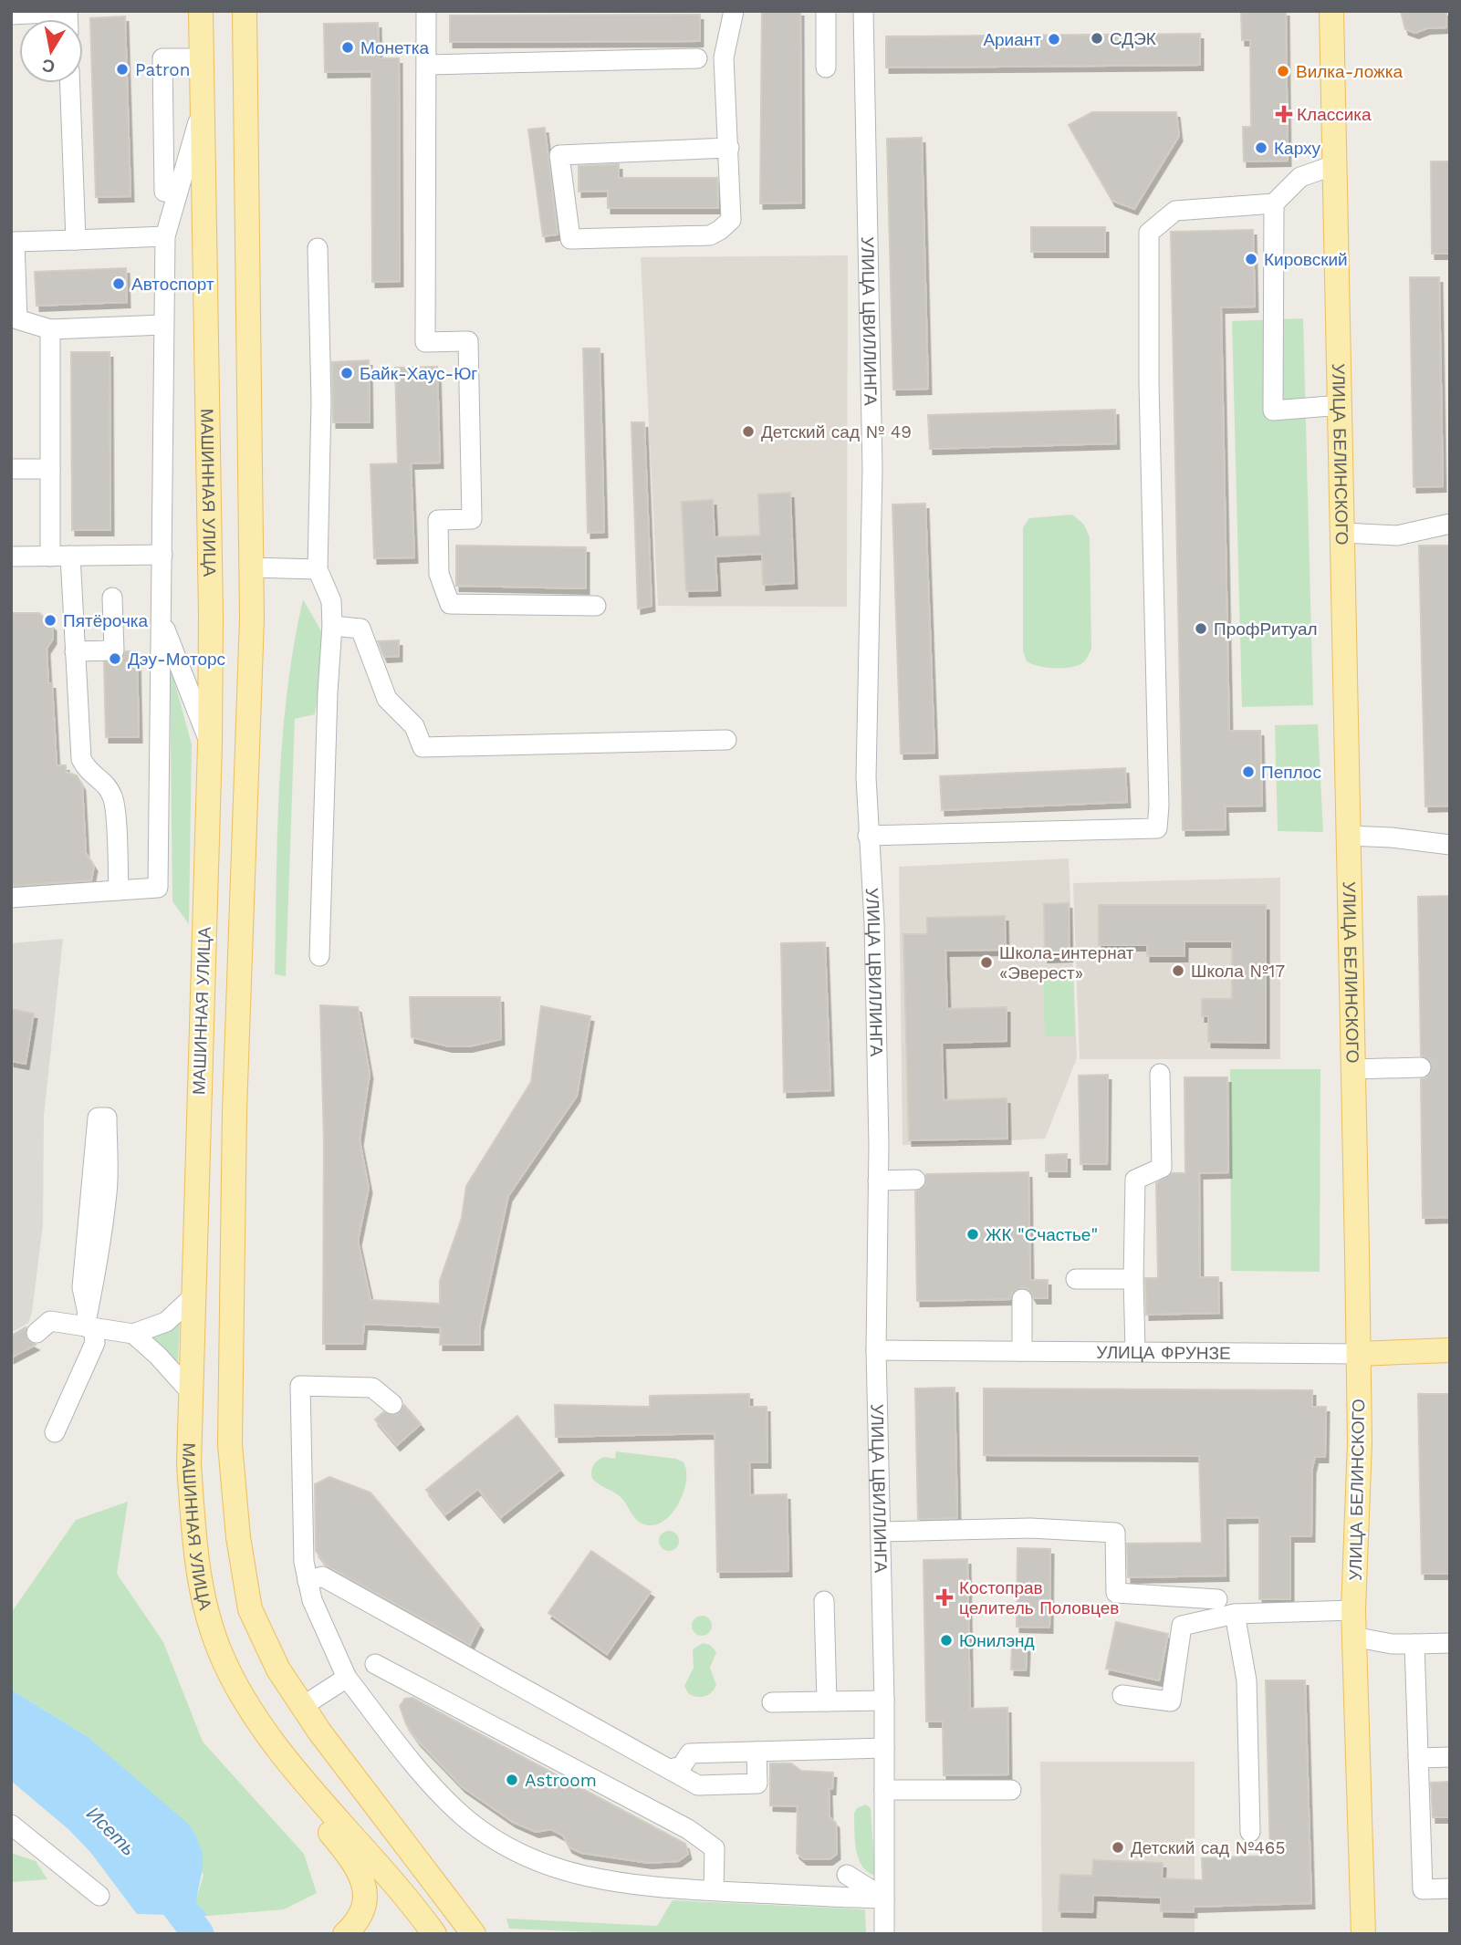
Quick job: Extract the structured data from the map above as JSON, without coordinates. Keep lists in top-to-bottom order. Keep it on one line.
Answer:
{"streets":{"main road":["УЛИЦА БЕЛИНСКОГО","МАШИННАЯ УЛИЦА","УЛИЦА ФРУНЗЕ"],"street":["УЛИЦА ЦВИЛЛИНГА"]},"crossings":[["УЛИЦА ЦВИЛЛИНГА","УЛИЦА ФРУНЗЕ"],["УЛИЦА БЕЛИНСКОГО","УЛИЦА ФРУНЗЕ"]],"water":["Исеть"],"places":{"other":["СДЭК","Ариант","Монетка","Patron","Вилка-ложка","Карху","Кировский","Автоспорт","Байк-Хаус-Юг","Детский сад № 49","Пятёрочка","ПрофРитуал","Дэу-Моторс","Пеплос","Школа-интернат «Эверест»","Школа №17","ЖК \"Счастье\"","Юнилэнд","Astroom","Детский сад №465"],"health":["Классика","Костоправ целитель Половцев"]},"north":"bottom"}
